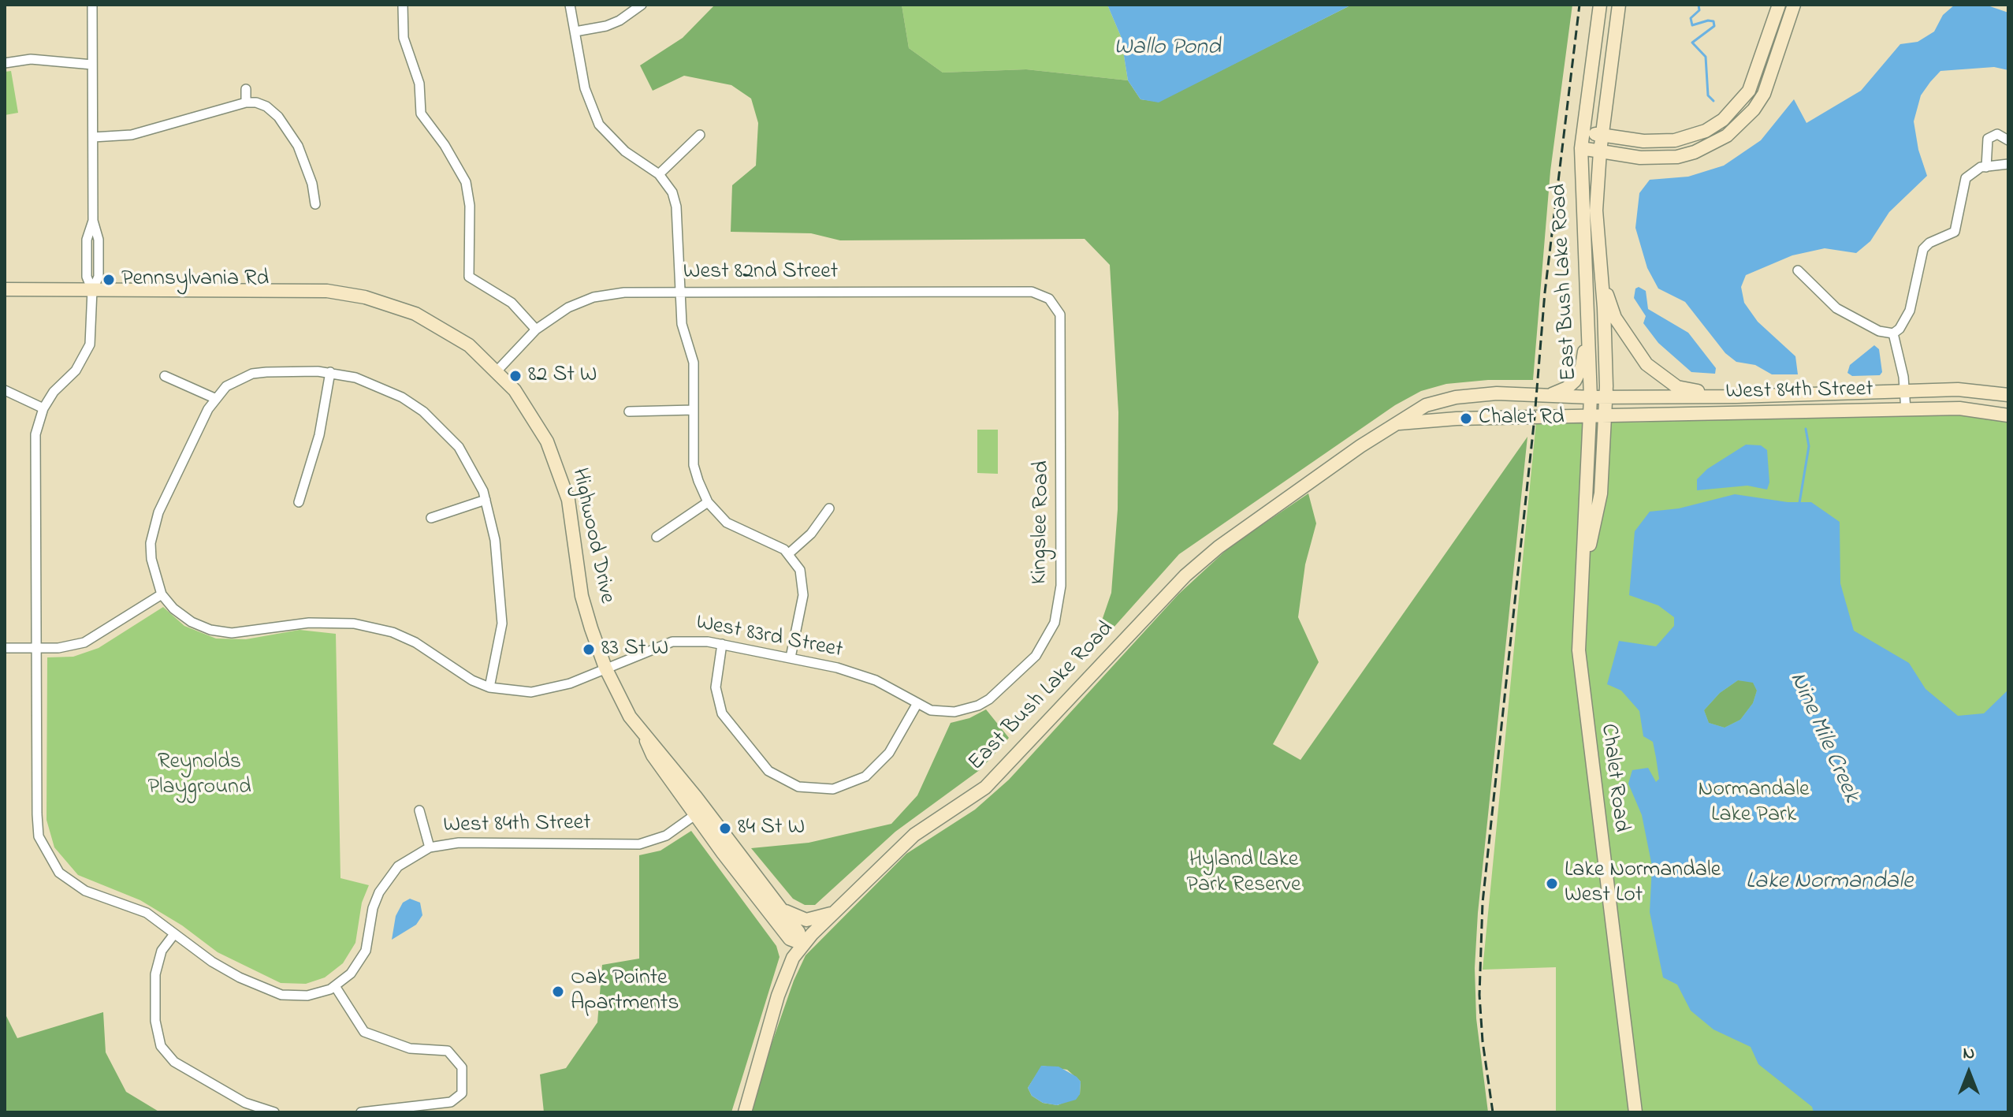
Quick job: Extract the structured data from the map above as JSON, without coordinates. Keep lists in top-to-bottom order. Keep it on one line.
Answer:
{"streets":{"street":["West 82nd Street","East Bush Lake Road","West 84th Street","Kingslee Road","Highwood Drive","West 83rd Street","Chalet Road"]},"crossings":[["West 82nd Street","Kingslee Road"],["West 82nd Street","Highwood Drive"],["East Bush Lake Road","West 84th Street"],["East Bush Lake Road","Highwood Drive"],["East Bush Lake Road","Chalet Road"],["West 84th Street","Highwood Drive"],["West 84th Street","Chalet Road"],["Kingslee Road","West 83rd Street"],["Highwood Drive","West 83rd Street"]],"water":["Wallo Pond","Nine Mile Creek","Lake Normandale"],"parks":["Reynolds Playground","Normandale Lake Park","Hyland Lake Park Reserve"],"places":["Pennsylvania Rd","82 St W","Chalet Rd","83 St W","84 St W","Lake Normandale West Lot","Oak Pointe Apartments"],"north":"top"}
